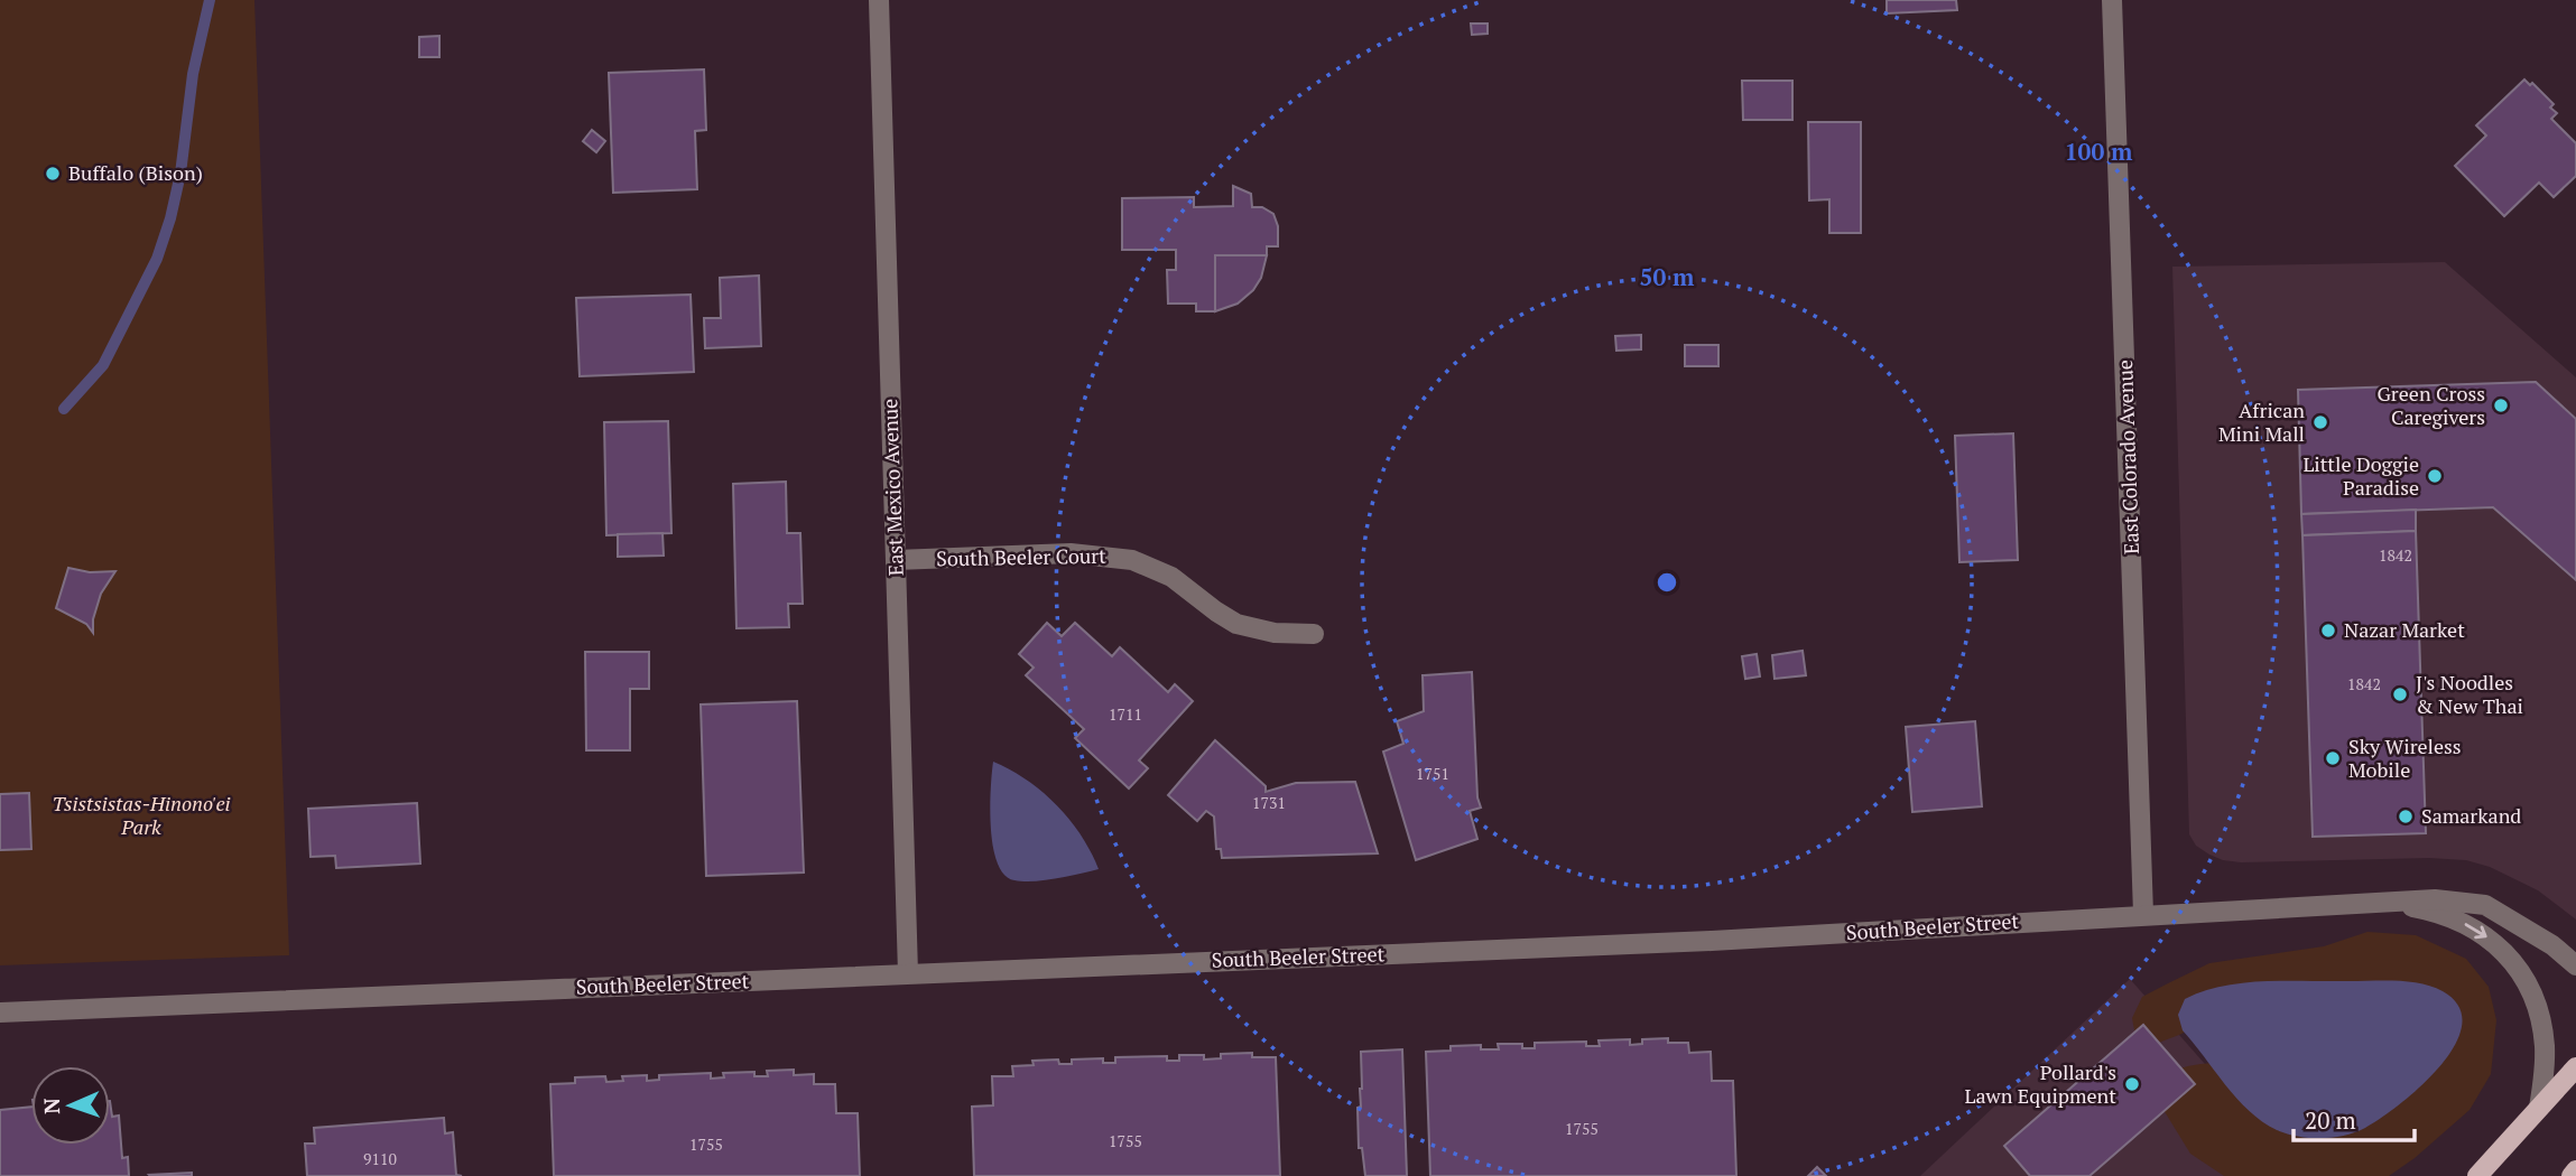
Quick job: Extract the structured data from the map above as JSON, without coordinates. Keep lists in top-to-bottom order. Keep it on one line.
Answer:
{"streets":{"street":["East Colorado Avenue","East Mexico Avenue","South Beeler Court","South Beeler Street"]},"crossings":[["East Colorado Avenue","South Beeler Street"],["East Mexico Avenue","South Beeler Court"],["East Mexico Avenue","South Beeler Street"]],"parks":["Tsistsistas-Hinono'ei Park"],"places":["Buffalo (Bison)","Green Cross Caregivers","African Mini Mall","Little Doggie Paradise","Nazar Market","J's Noodles & New Thai","Sky Wireless Mobile","Samarkand","Pollard's Lawn Equipment"],"house_numbers":["1842","1842","1711","1751","1731","1755","1755","1755","9110"],"scale_bar":"20 m","north":"left","rings":["100 m","50 m"]}
